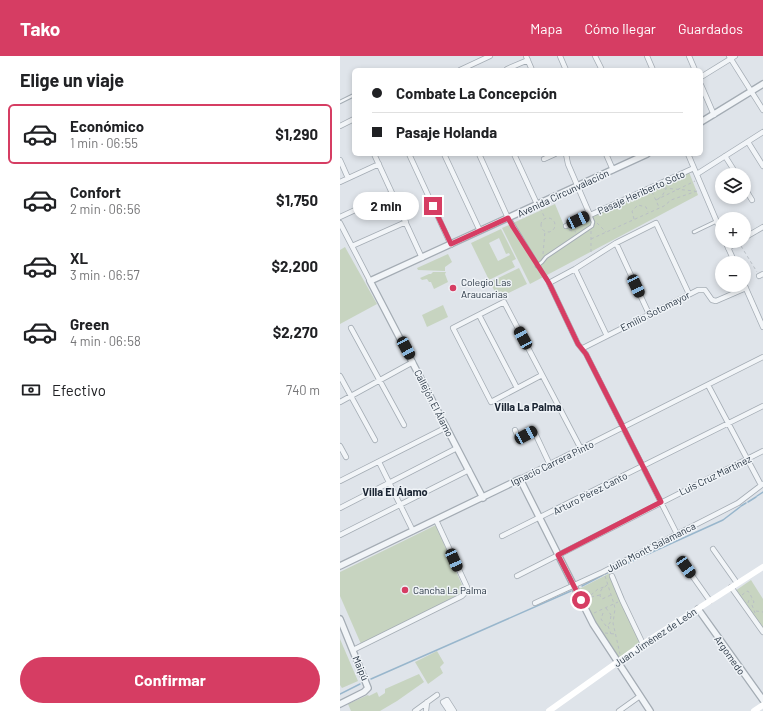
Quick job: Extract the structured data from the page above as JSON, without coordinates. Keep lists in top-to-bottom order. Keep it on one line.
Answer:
{"streets":{"main road":["Juan Jiménez de León"],"street":["Pasaje Heriberto Soto","Avenida Circunvalación","Emilio Sotomayor","Callejón El Álamo","Ignacio Carrera Pinto","Luis Cruz Martínez","Arturo Pérez Canto","Julio Montt Salamanca","Argomedo","Maipú"]},"crossings":[["Avenida Circunvalación","Callejón El Álamo"],["Callejón El Álamo","Ignacio Carrera Pinto"],["Juan Jiménez de León","Argomedo"]],"districts":["Villa La Palma","Villa El Álamo"],"places":["Colegio Las Araucarias","Cancha La Palma"],"page":{"header":"Tako","nav":["Mapa","Cómo llegar","Guardados"],"heading":"Elige un viaje","banner":["Combate La Concepción","Pasaje Holanda"],"list":[{"name":"Económico","note":"1 min · 06:55","value":"$1,290"},{"name":"Confort","note":"2 min · 06:56","value":"$1,750"},{"name":"XL","note":"3 min · 06:57","value":"$2,200"},{"name":"Green","note":"4 min · 06:58","value":"$2,270"}],"map_buttons":["+","−"],"bubble":"2 min","pay":["Efectivo","740 m"],"buttons":"Confirmar"}}
